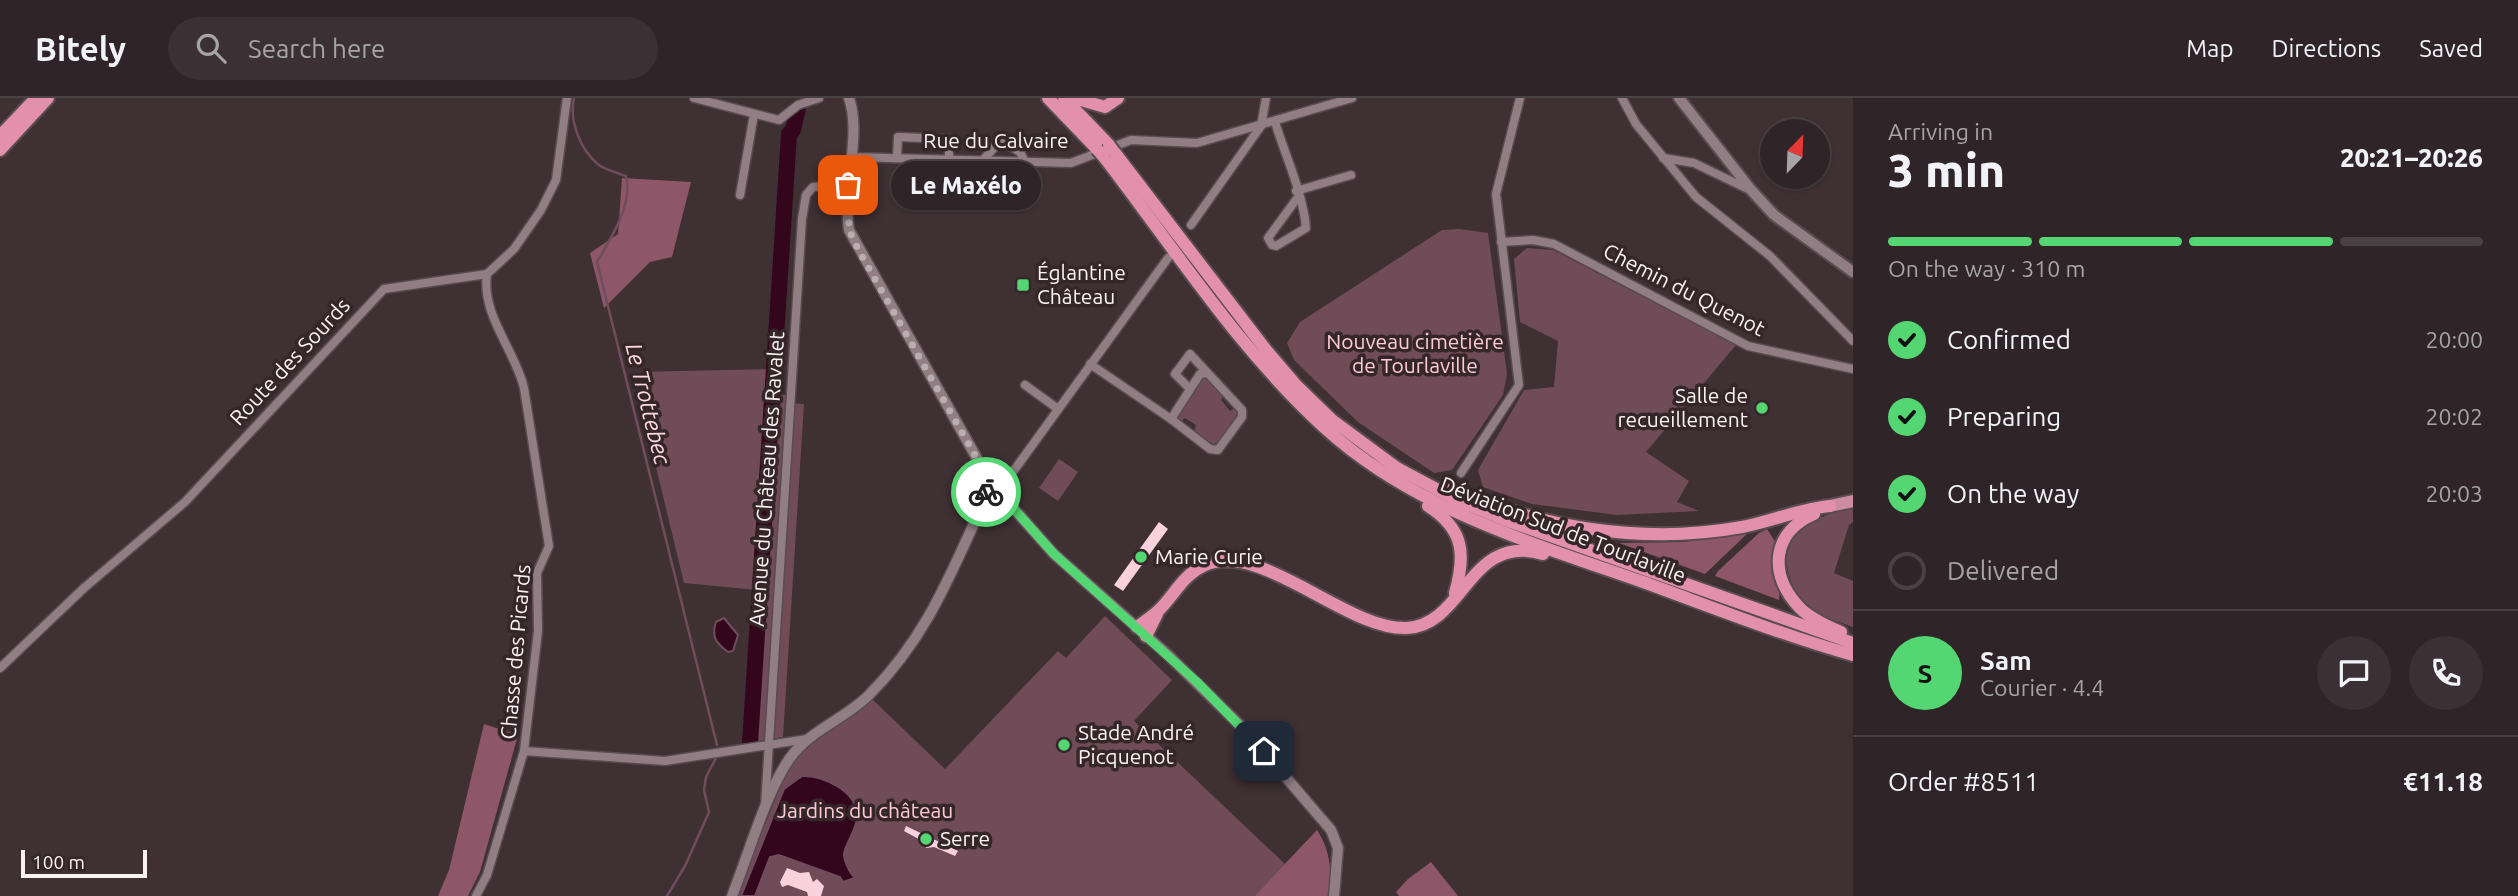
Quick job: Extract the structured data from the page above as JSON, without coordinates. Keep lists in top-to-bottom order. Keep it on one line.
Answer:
{"streets":{"highway":["Déviation Sud de Tourlaville"],"street":["Rue du Calvaire","Chemin du Quenot","Route des Sourds","Avenue du Château des Ravalet","Chasse des Picards"]},"crossings":[["Route des Sourds","Chasse des Picards"]],"water":["Le Trottebec"],"parks":["Nouveau cimetière de Tourlaville","Jardins du château"],"places":{"other":["Le Maxélo","Salle de recueillement","Marie Curie","Stade André Picquenot","Serre"],"transit":["Églantine Château"]},"scale_bar":"100 m","north":"top right","page":{"header":"Bitely","search":"Search here","nav":["Map","Directions","Saved"],"heading":["3 min","Arriving in","20:21–20:26"],"panel":["Sam","Courier · 4.4","Order #8511","€11.18"],"bubble":"Le Maxélo","bar":"On the way · 310 m","list":[["Confirmed","20:00"],["Preparing","20:02"],["On the way","20:03"],"Delivered"],"round":"S","scale":"100 m"}}
